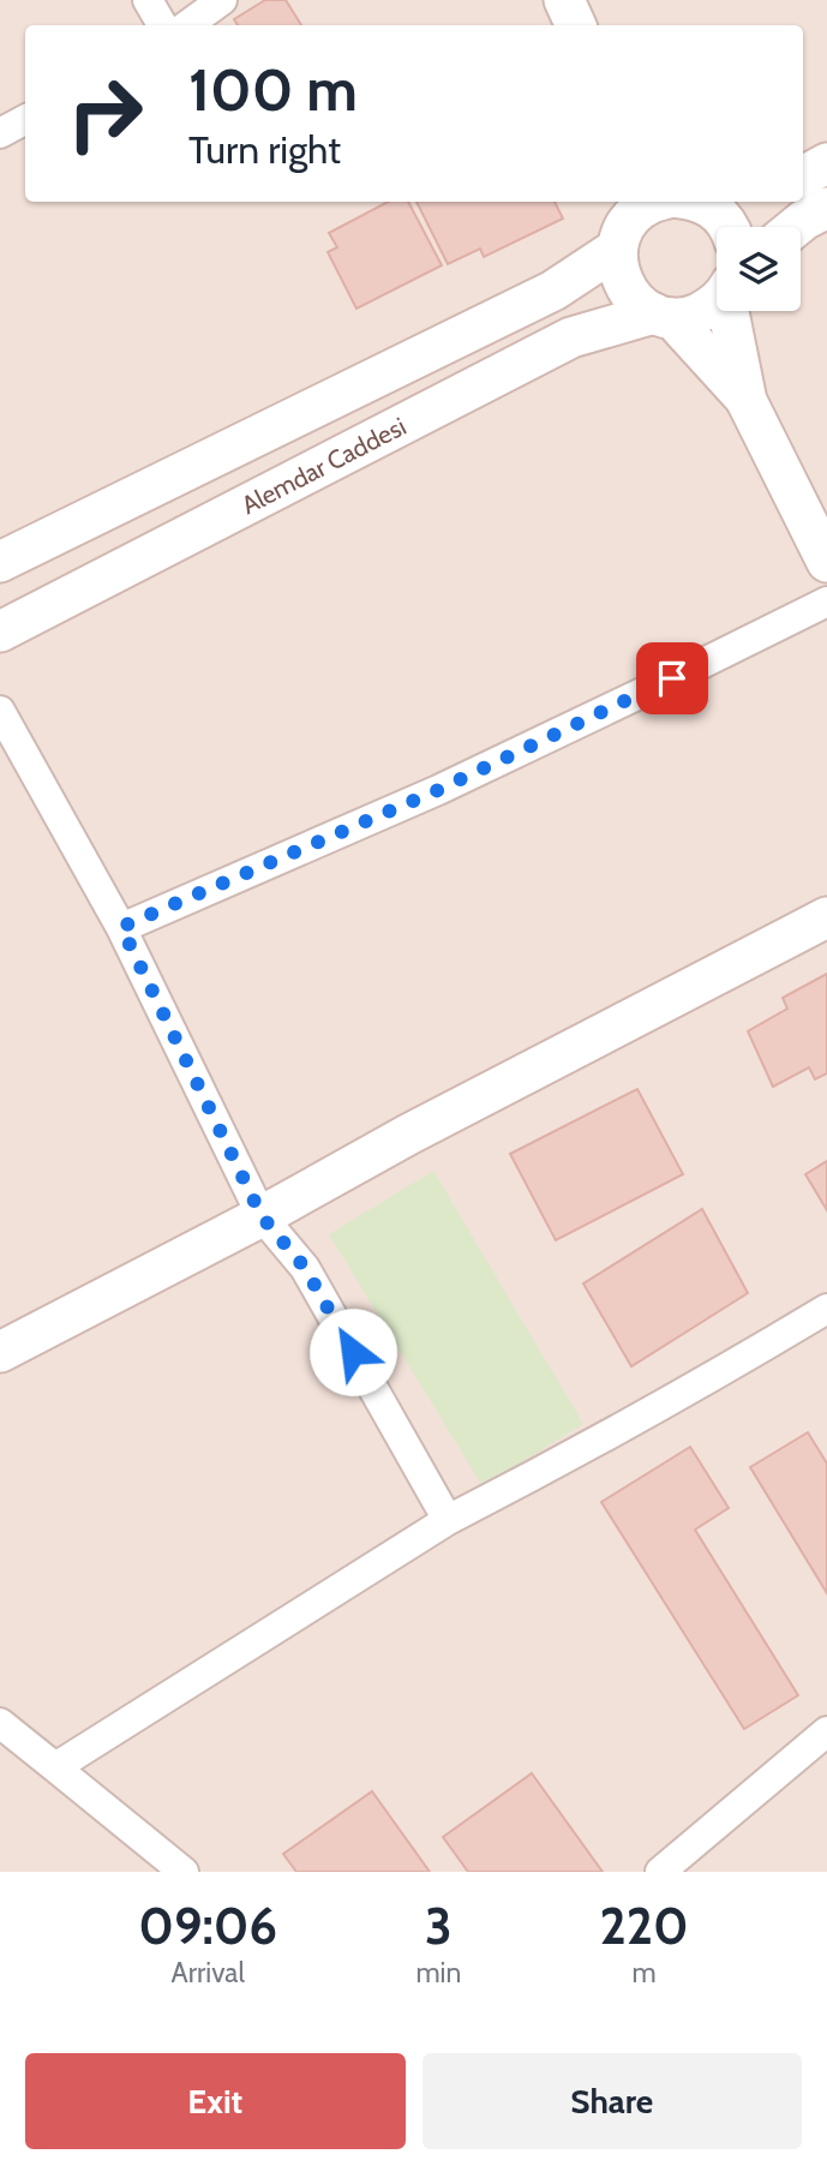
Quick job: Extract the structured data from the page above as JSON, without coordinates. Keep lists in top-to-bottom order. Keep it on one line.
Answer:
{"streets":{"main road":["Alemdar Caddesi"]},"page":{"turn":["100 m","Turn right"],"eta":["09:06","Arrival","3","min","220","m"],"buttons":["Exit","Share"]}}
